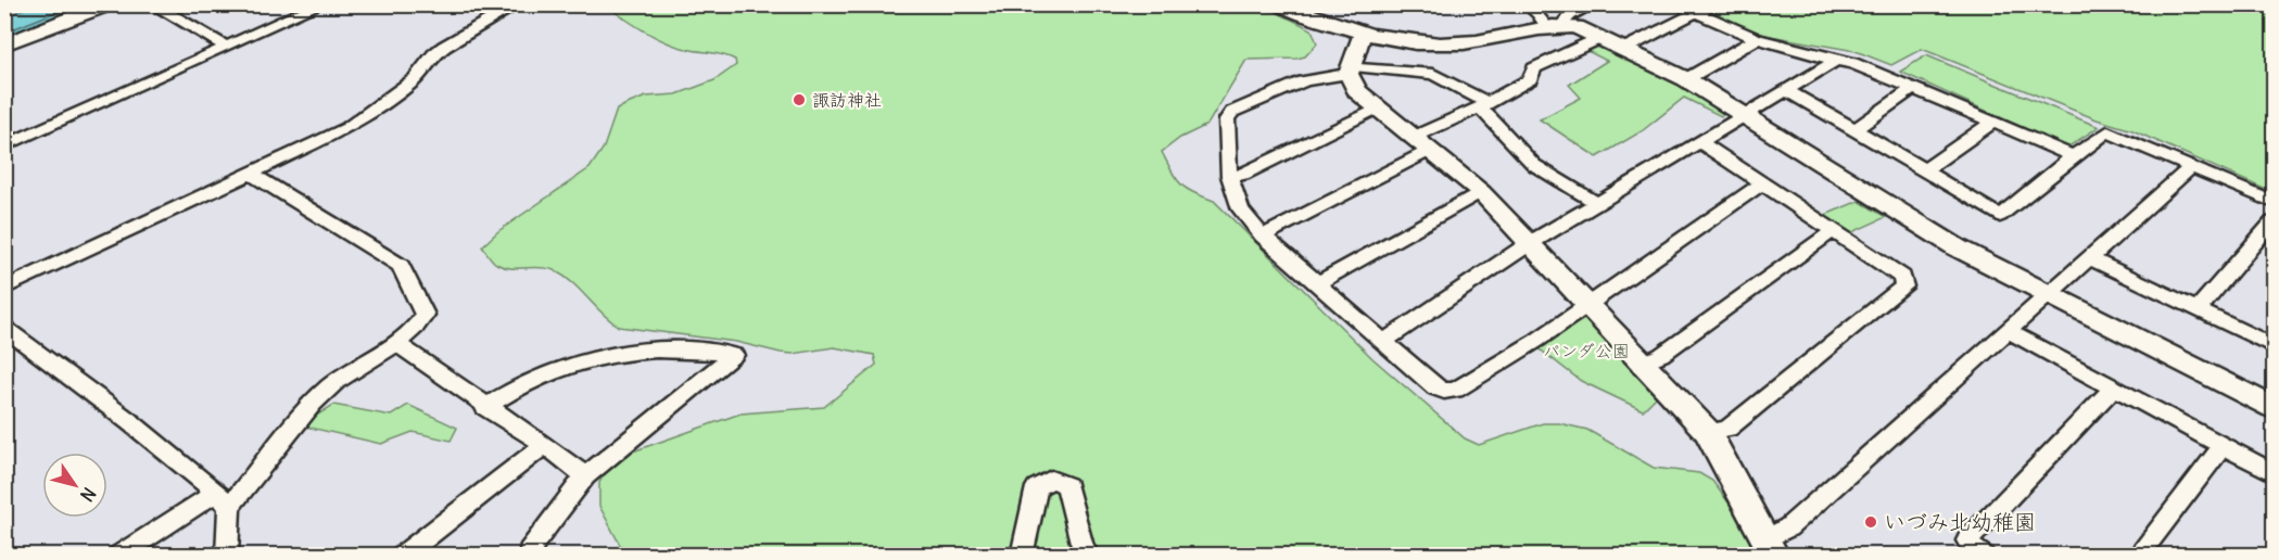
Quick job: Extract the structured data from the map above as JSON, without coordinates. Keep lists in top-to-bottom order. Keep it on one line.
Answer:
{"parks":["パンダ公園"],"places":["諏訪神社","いづみ北幼稚園"],"north":"bottom right"}
